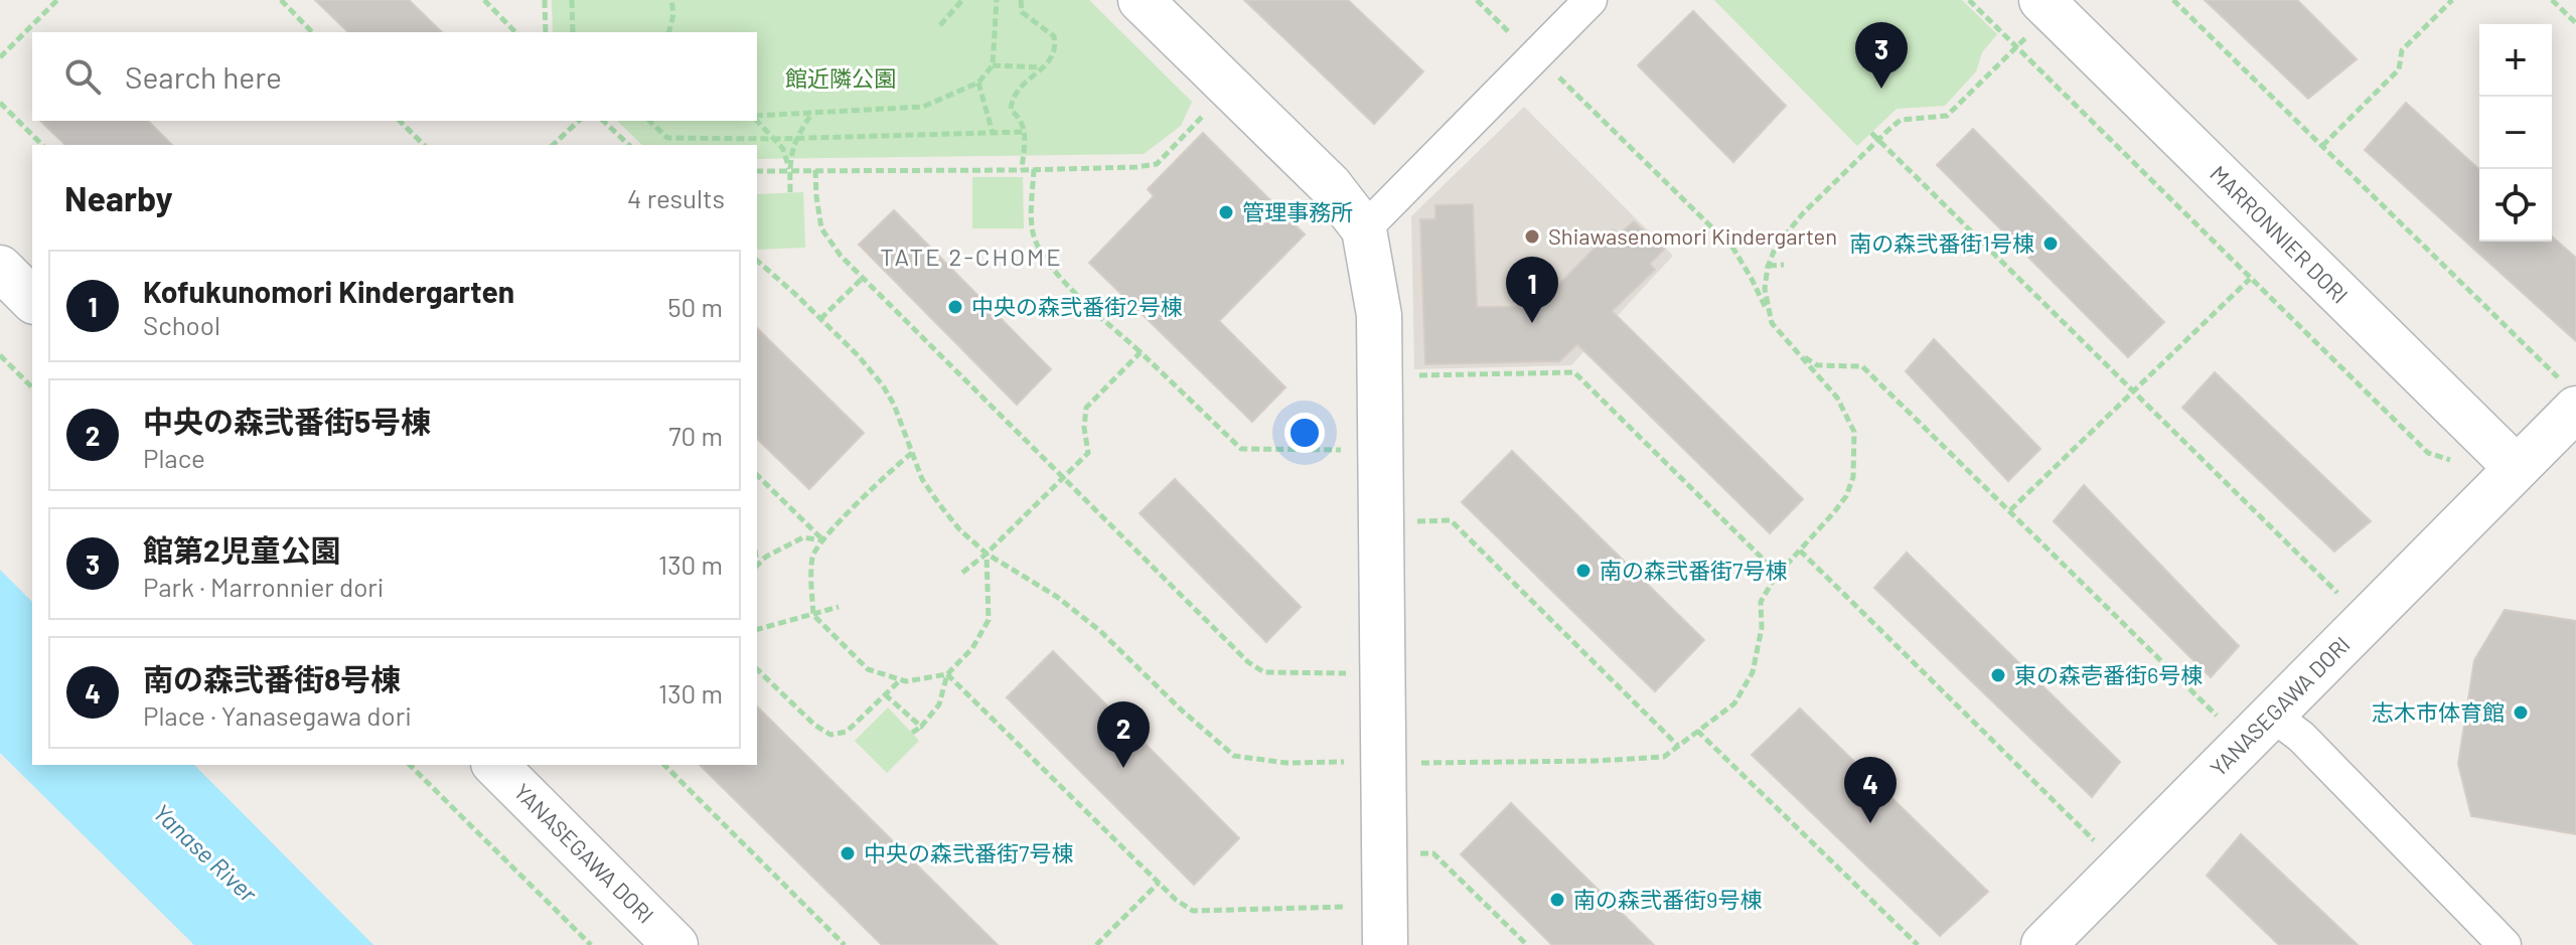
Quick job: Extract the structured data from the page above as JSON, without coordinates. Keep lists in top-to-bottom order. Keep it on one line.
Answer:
{"streets":{"street":["MARRONNIER DORI","YANASEGAWA DORI"]},"crossings":[["MARRONNIER DORI","YANASEGAWA DORI"]],"districts":["TATE 2-CHOME"],"water":["Yanase River"],"parks":["館近隣公園"],"places":["管理事務所","Shiawasenomori Kindergarten","南の森弐番街1号棟","中央の森弐番街2号棟","南の森弐番街7号棟","東の森壱番街6号棟","志木市体育館","中央の森弐番街7号棟","南の森弐番街9号棟"],"page":{"pins":["3","1","2","4"],"map_buttons":["+","−"],"search":"Search here","heading":["Nearby","4 results"],"list":[{"mark":"1","name":"Kofukunomori Kindergarten","note":"School","value":"50 m"},{"mark":"2","name":"中央の森弐番街5号棟","note":"Place","value":"70 m"},{"mark":"3","name":"館第2児童公園","note":"Park · Marronnier dori","value":"130 m"},{"mark":"4","name":"南の森弐番街8号棟","note":"Place · Yanasegawa dori","value":"130 m"}]}}
